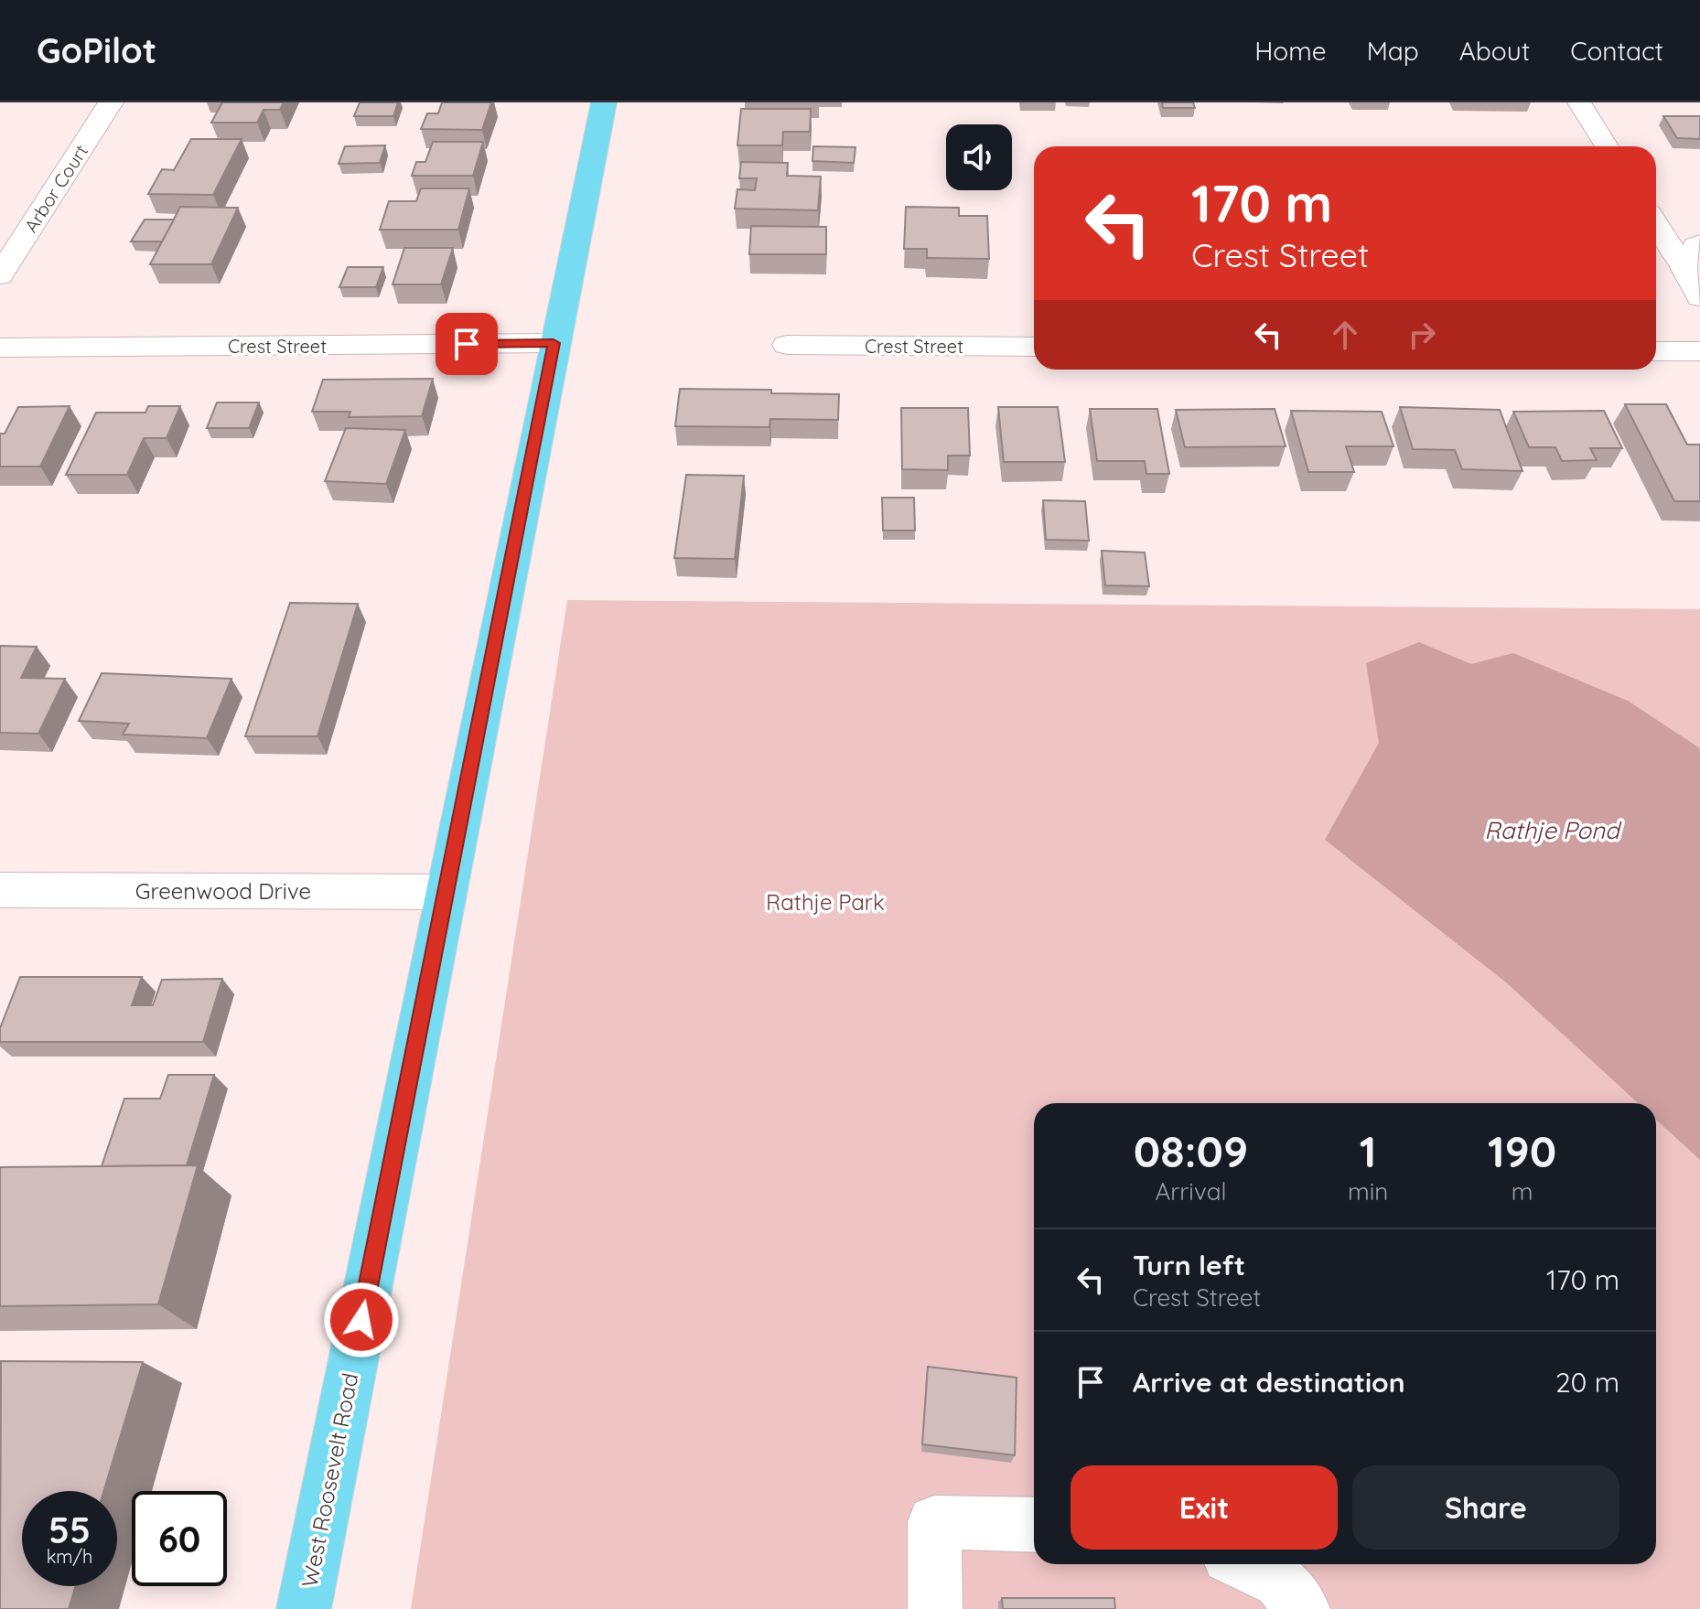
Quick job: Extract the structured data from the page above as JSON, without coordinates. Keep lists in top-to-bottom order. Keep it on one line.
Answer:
{"streets":{"main road":["West Roosevelt Road"],"street":["Arbor Court","Crest Street","Greenwood Drive"]},"crossings":[["Crest Street","West Roosevelt Road"],["Greenwood Drive","West Roosevelt Road"]],"water":["Rathje Pond"],"parks":["Rathje Park"],"page":{"header":"GoPilot","nav":["Home","Map","About","Contact"],"turn":["170 m","Crest Street"],"eta":["08:09","Arrival","1","min","190","m"],"list":[{"name":"Turn left","note":"Crest Street","value":"170 m"},{"name":"Arrive at destination","value":"20 m"}],"buttons":["Exit","Share"],"speed":"55 km/h","limit":"60"}}
